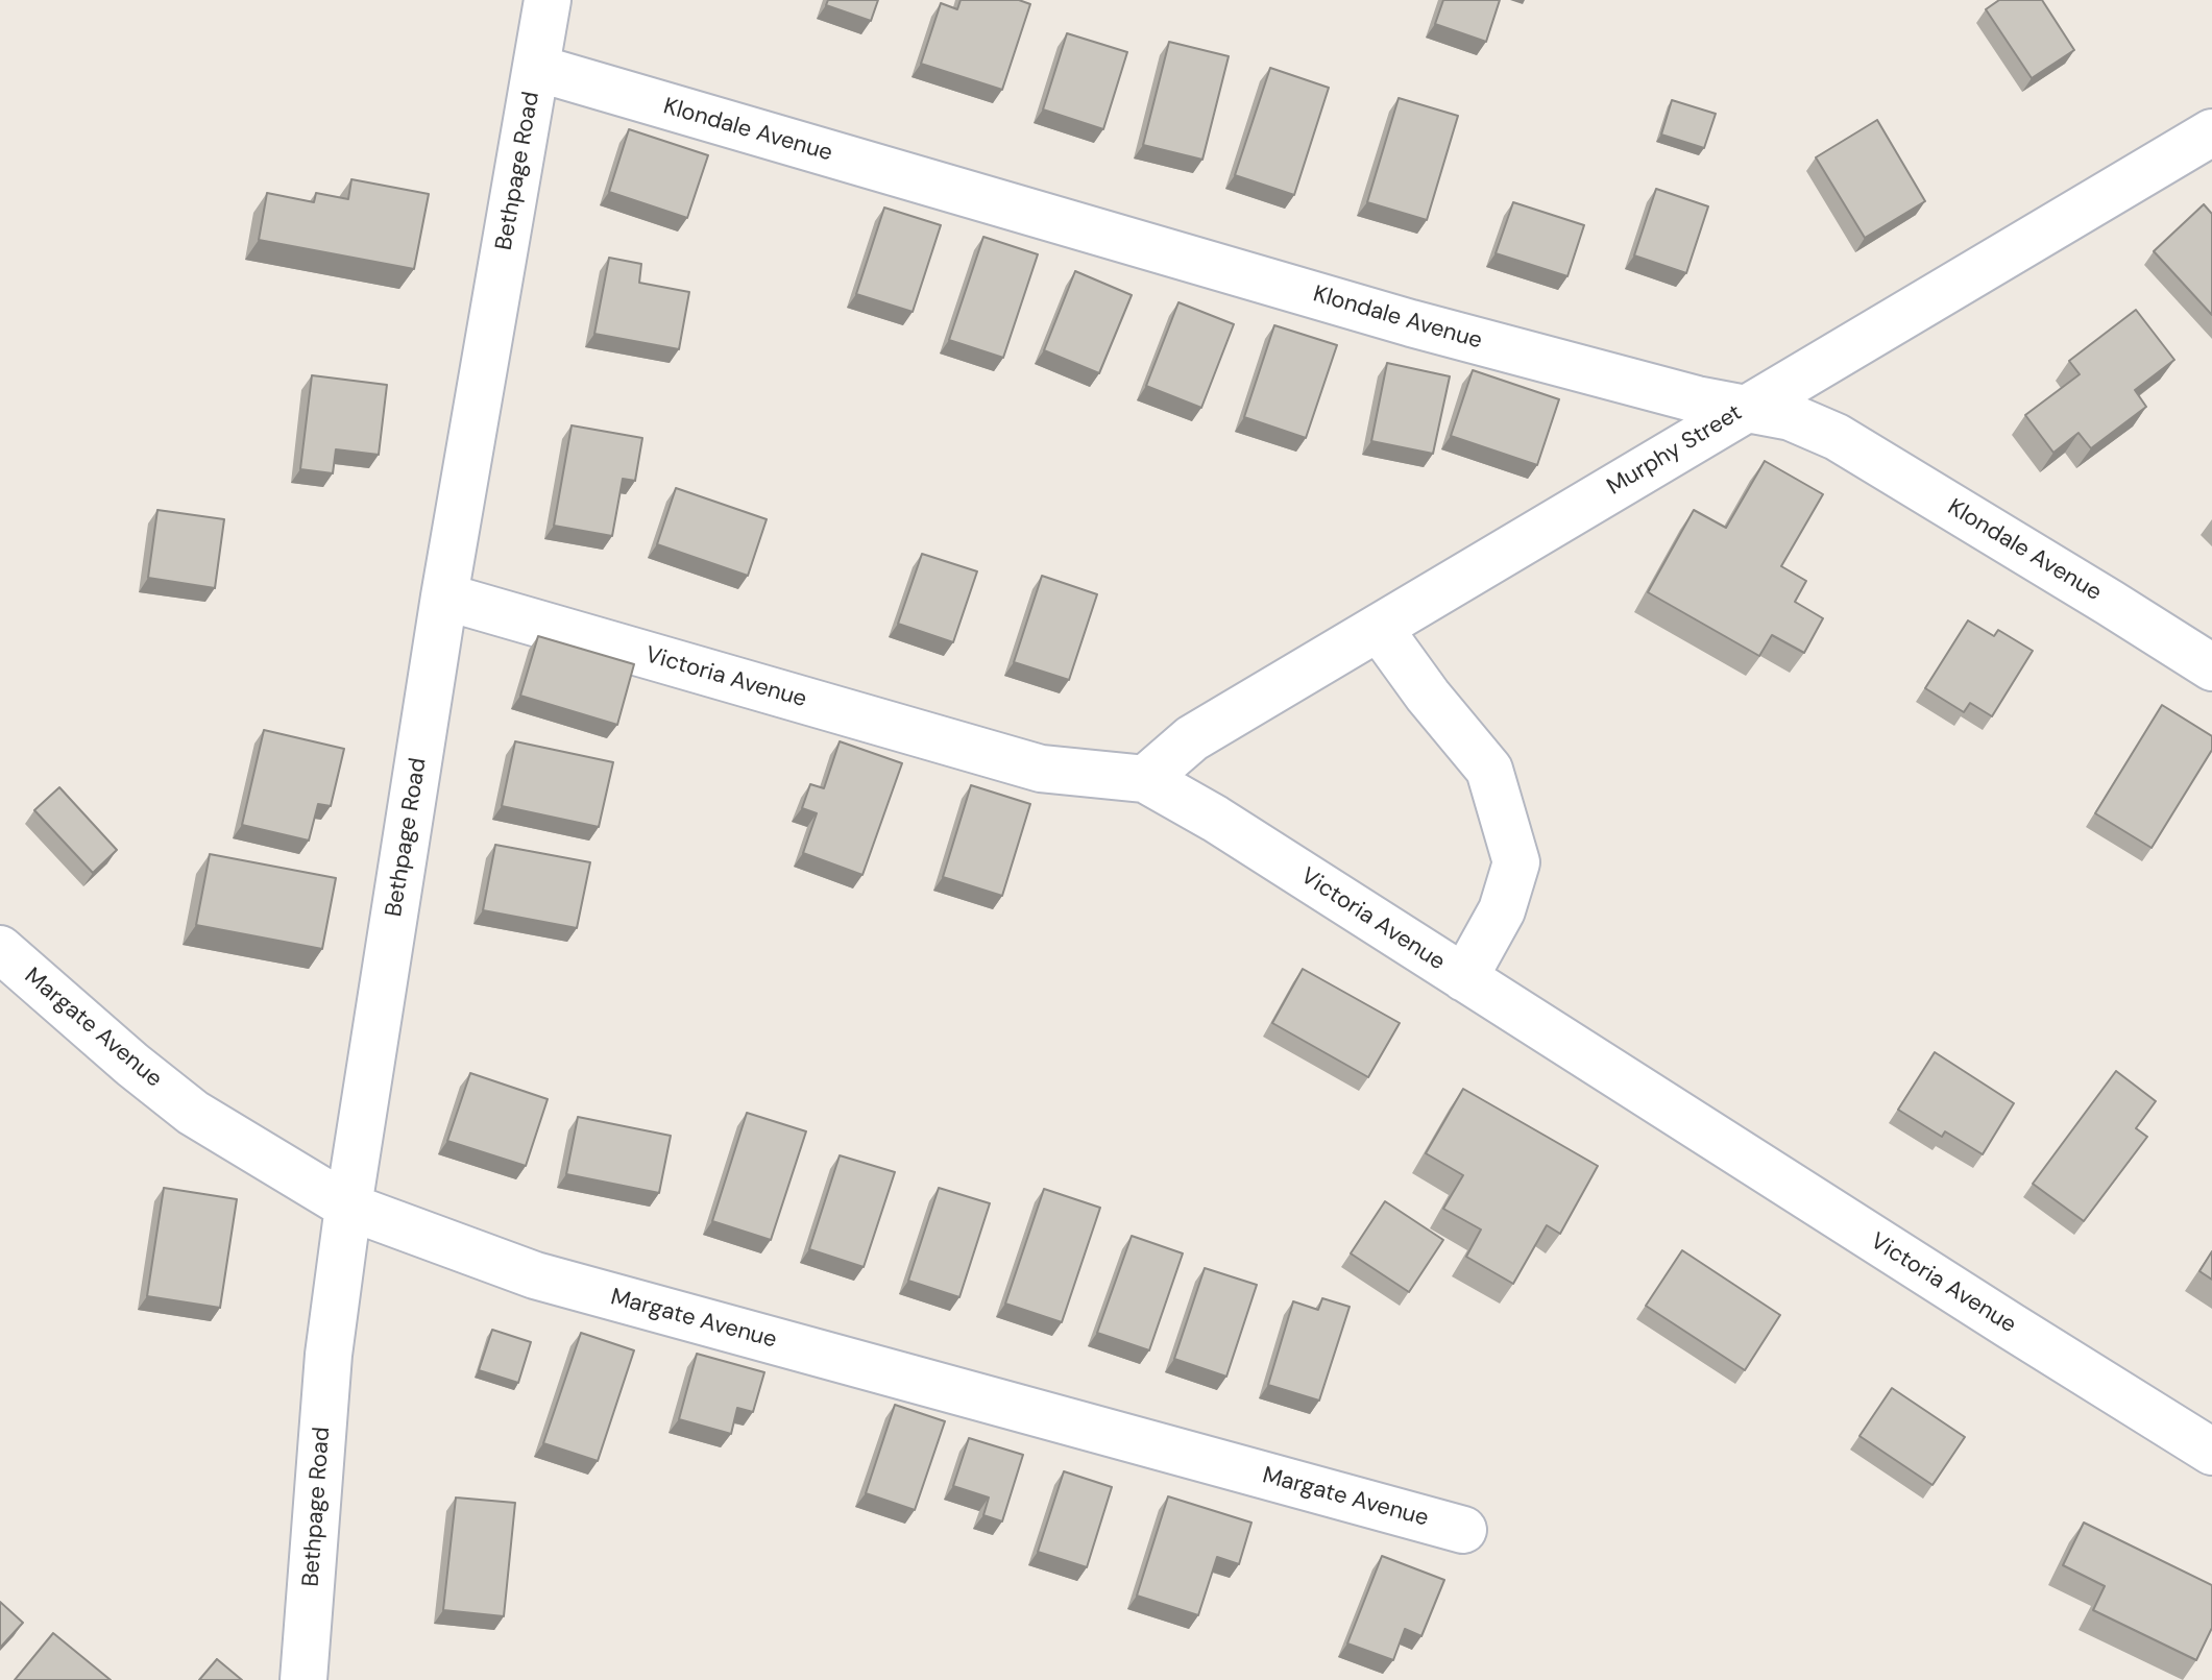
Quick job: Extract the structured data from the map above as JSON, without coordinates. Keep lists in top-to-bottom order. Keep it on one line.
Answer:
{"streets":{"street":["Klondale Avenue","Bethpage Road","Murphy Street","Victoria Avenue","Margate Avenue"]},"crossings":[["Klondale Avenue","Bethpage Road"],["Klondale Avenue","Murphy Street"],["Bethpage Road","Victoria Avenue"],["Bethpage Road","Margate Avenue"],["Murphy Street","Victoria Avenue"]]}
